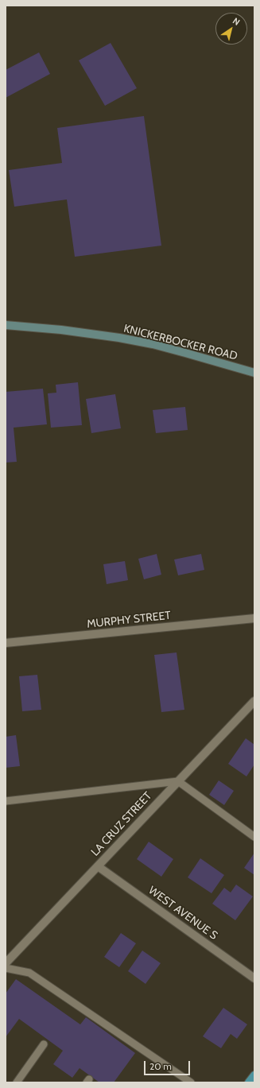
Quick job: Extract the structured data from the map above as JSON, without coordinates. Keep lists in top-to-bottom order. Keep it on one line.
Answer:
{"streets":{"main road":["KNICKERBOCKER ROAD"],"street":["MURPHY STREET","LA CRUZ STREET","WEST AVENUE S"]},"crossings":[["LA CRUZ STREET","WEST AVENUE S"]],"scale_bar":"20 m","north":"top right"}
